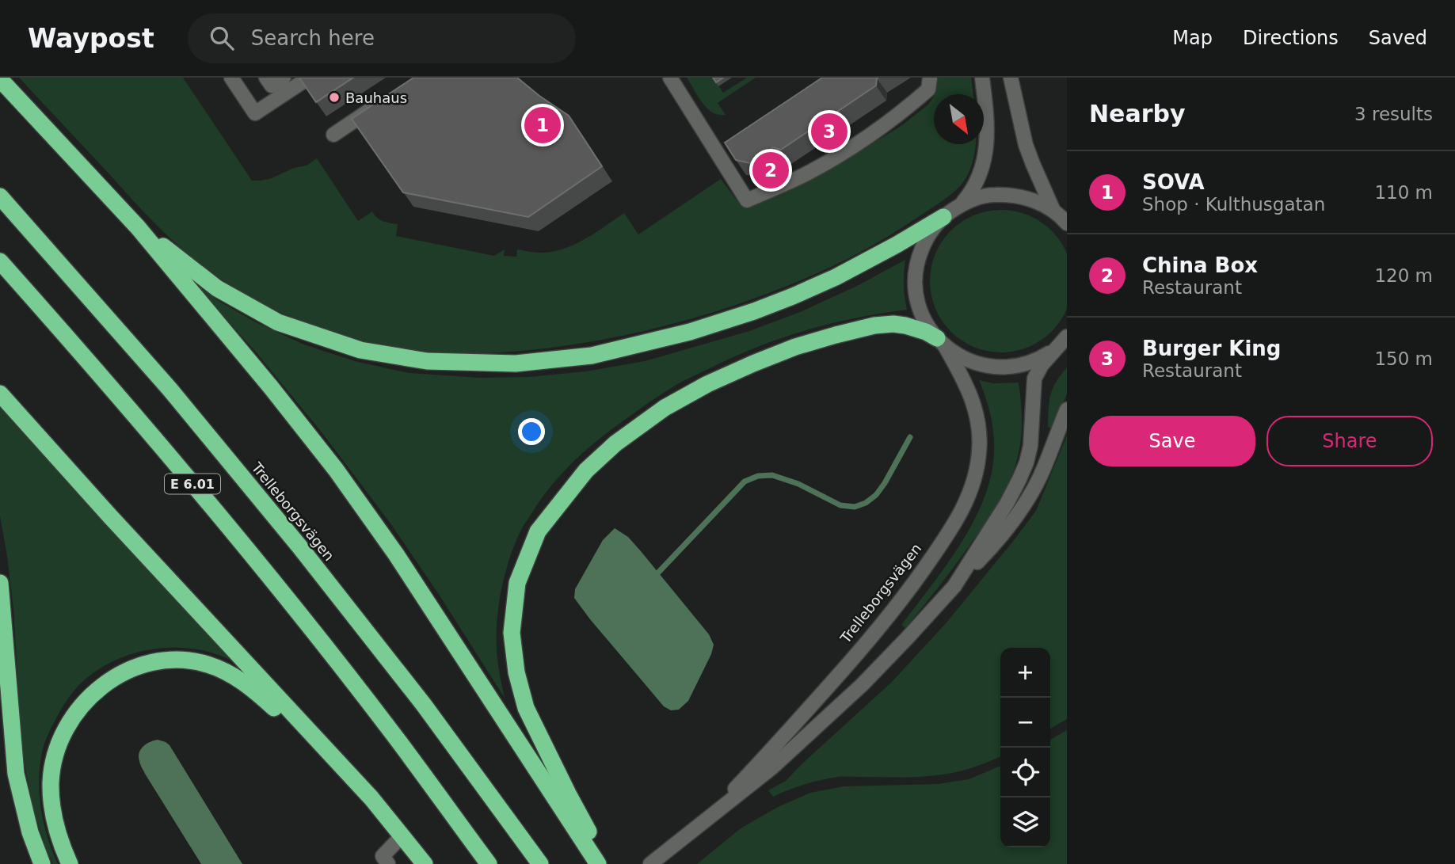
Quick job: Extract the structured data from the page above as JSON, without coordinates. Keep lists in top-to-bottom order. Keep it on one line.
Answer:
{"streets":{"highway":["E 6.01","Trelleborgsvägen"]},"places":["Bauhaus"],"north":"bottom right","page":{"header":"Waypost","search":"Search here","nav":["Map","Directions","Saved"],"heading":["Nearby","3 results"],"pins":["1","3","2"],"list":[{"mark":"1","name":"SOVA","note":"Shop · Kulthusgatan","value":"110 m"},{"mark":"2","name":"China Box","note":"Restaurant","value":"120 m"},{"mark":"3","name":"Burger King","note":"Restaurant","value":"150 m"}],"buttons":["Save","Share"],"map_buttons":["+","−"]}}
